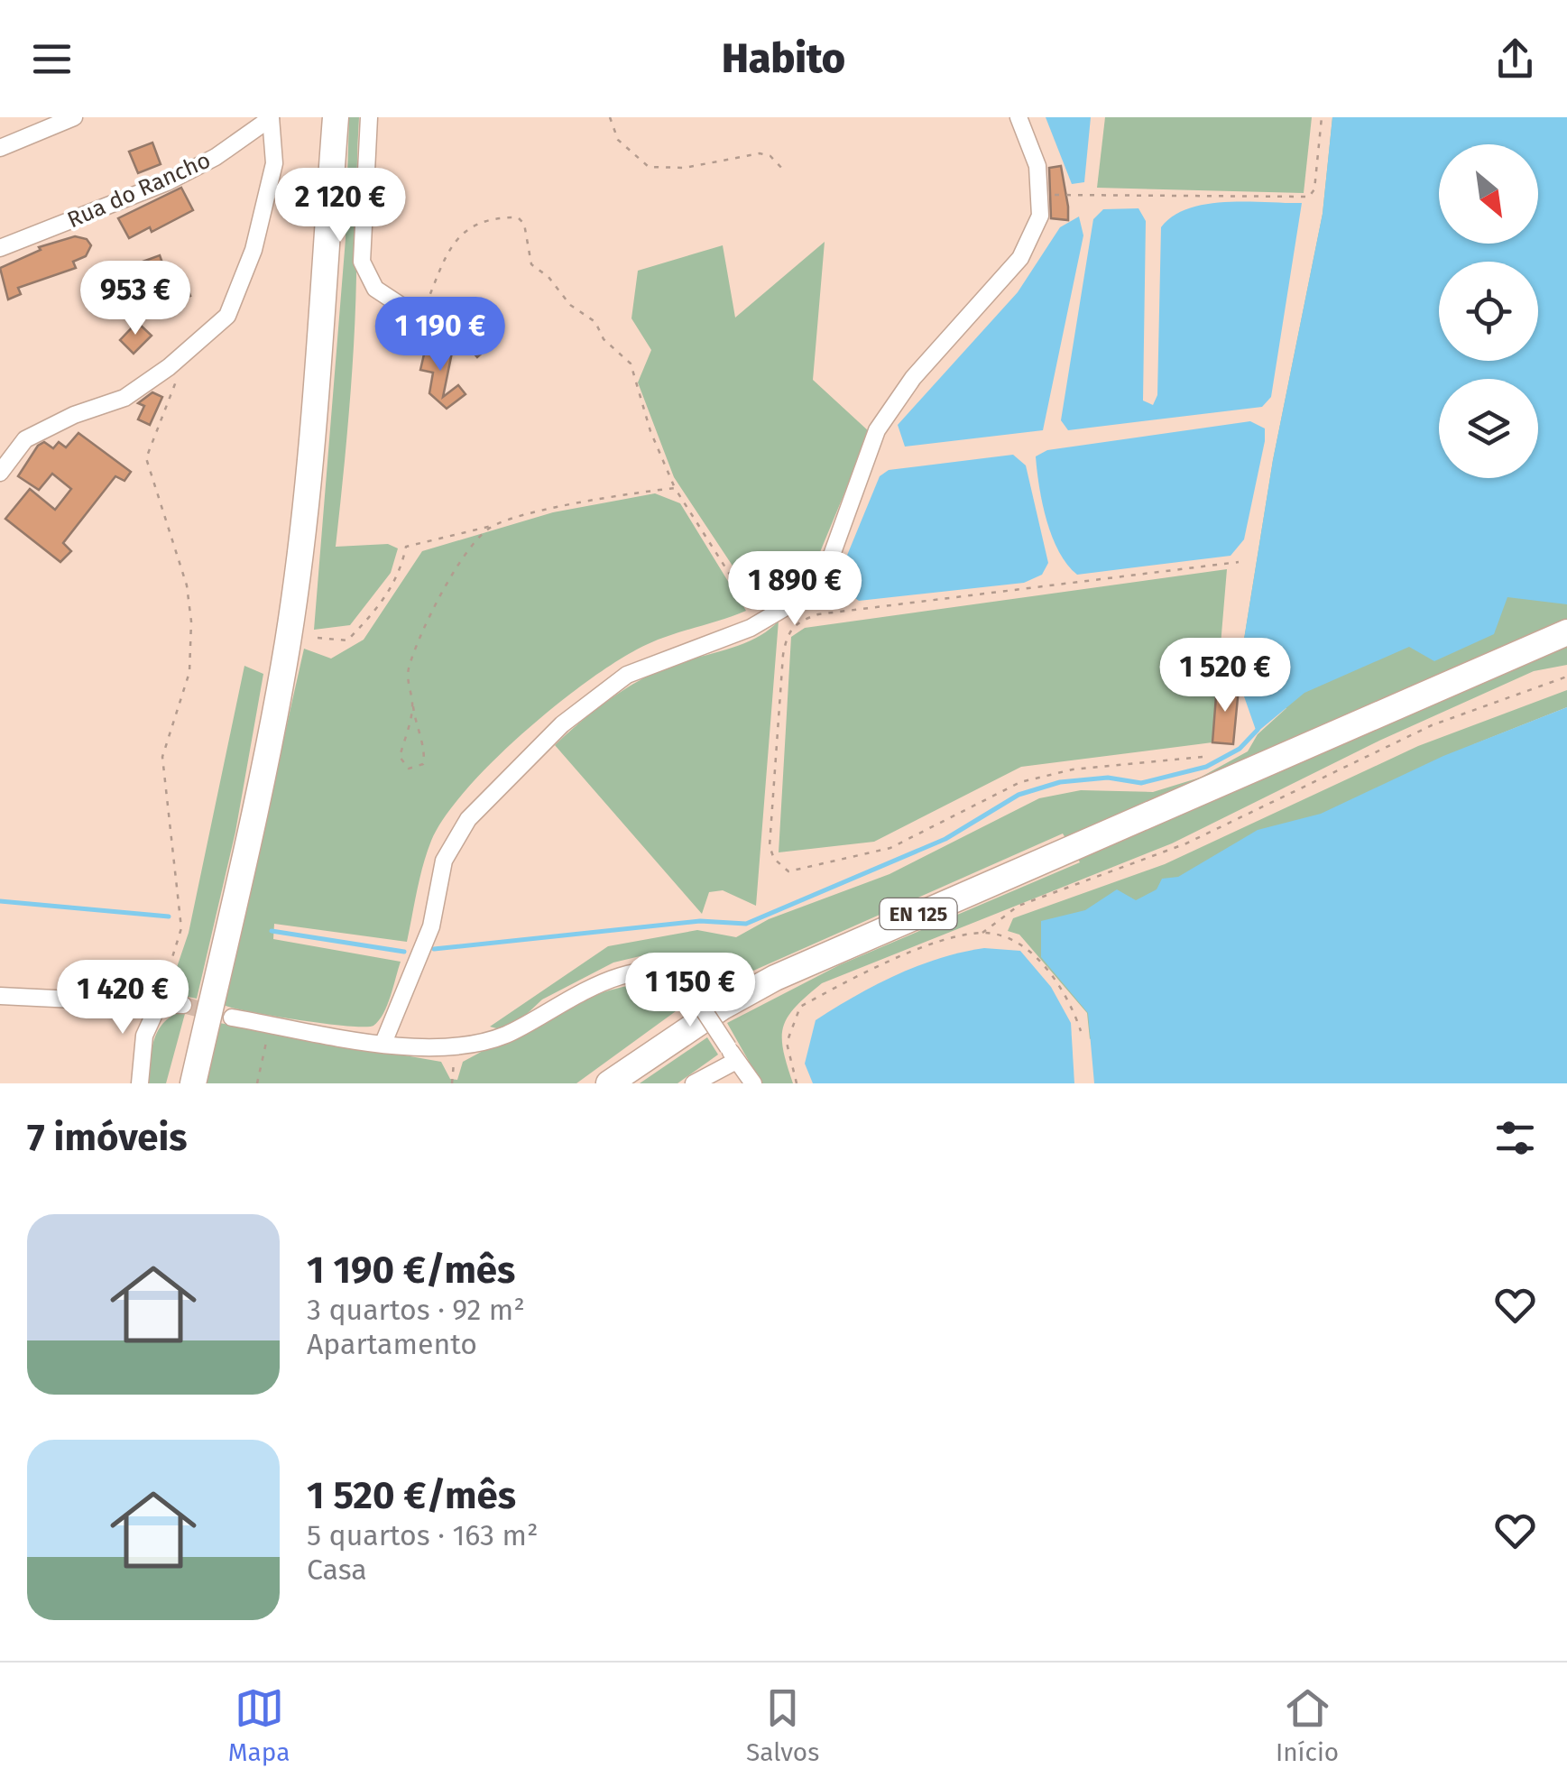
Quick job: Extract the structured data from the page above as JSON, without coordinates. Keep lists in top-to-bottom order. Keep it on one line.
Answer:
{"streets":{"main road":["EN 125"],"street":["Rua do Rancho"]},"north":"bottom right","page":{"header":"Habito","price":["2 120 €","953 €","1 190 €","1 890 €","1 520 €","1 150 €","1 420 €"],"heading":"7 imóveis","list":[{"name":"1 190 €/mês","note":"3 quartos · 92 m² · Apartamento"},{"name":"1 520 €/mês","note":"5 quartos · 163 m² · Casa"}],"tabs":["Mapa","Salvos","Início"]}}
